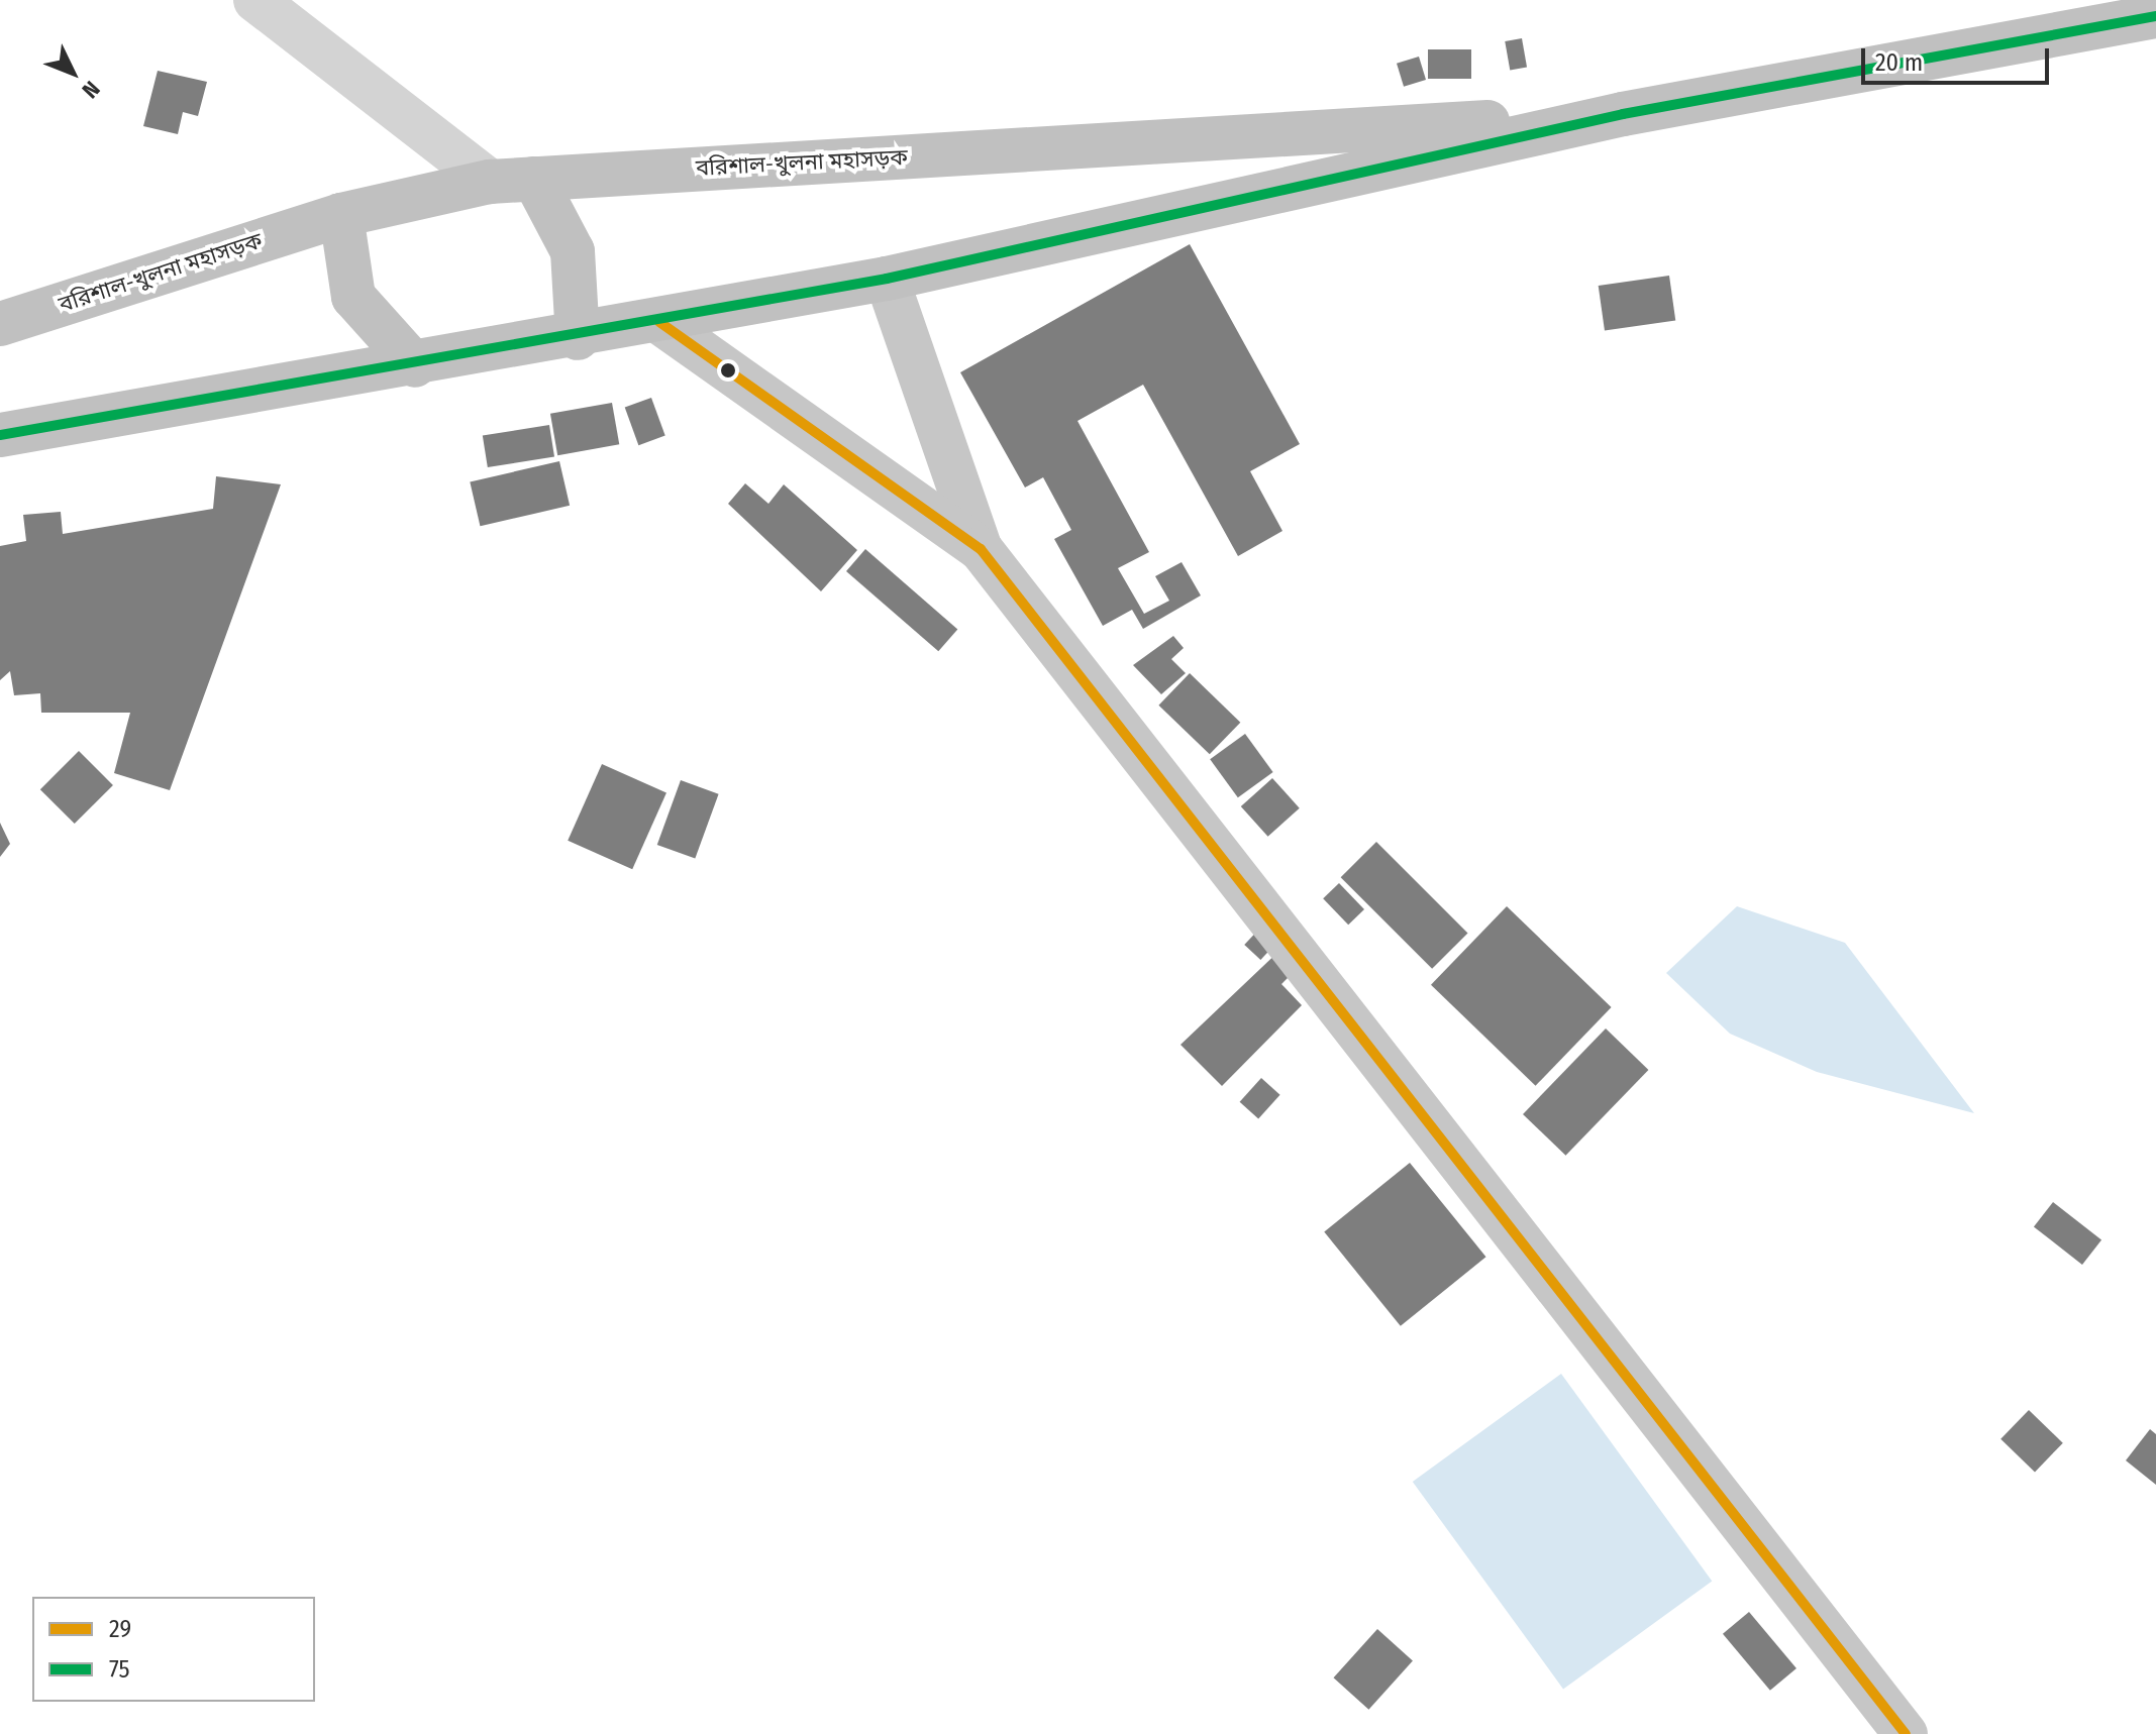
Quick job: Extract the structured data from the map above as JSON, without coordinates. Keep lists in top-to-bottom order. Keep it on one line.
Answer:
{"streets":{"highway":["বরিশাল-খুলনা মহাসড়ক"]},"lines":["transit line 75","transit line 29"],"legend":["29","75"],"scale_bar":"20 m","north":"bottom right"}
